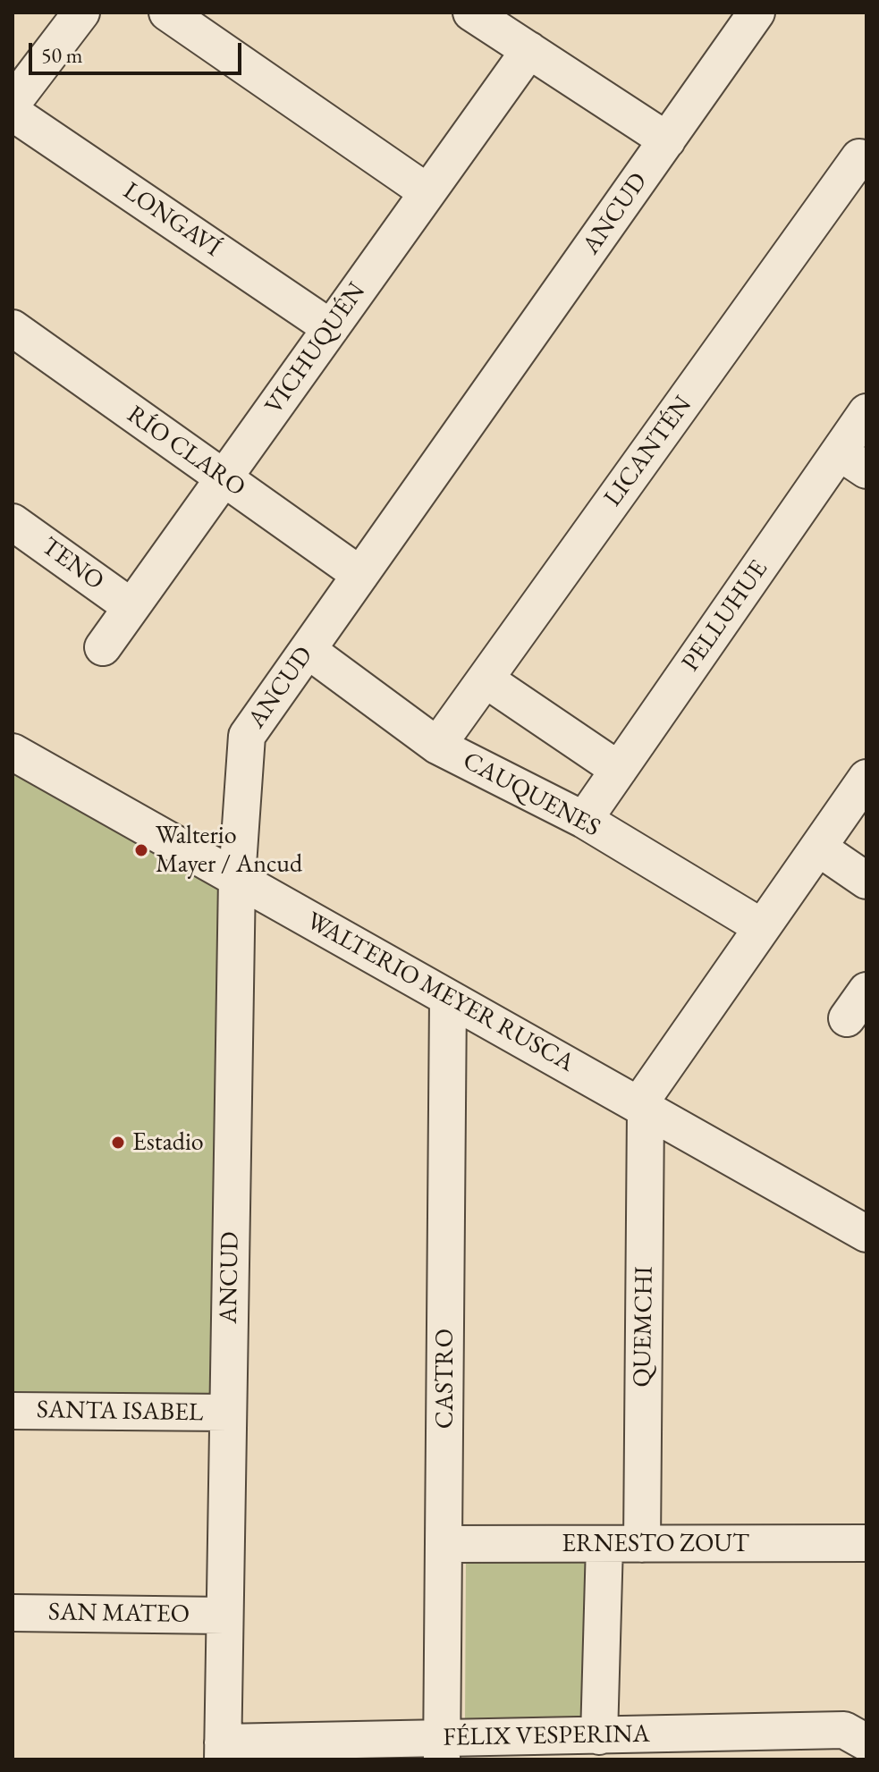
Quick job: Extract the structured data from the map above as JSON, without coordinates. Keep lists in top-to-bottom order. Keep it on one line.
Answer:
{"streets":{"street":["ANCUD","LONGAVÍ","VICHUQUÉN","RÍO CLARO","LICANTÉN","TENO","PELLUHUE","CAUQUENES","WALTERIO MEYER RUSCA","QUEMCHI","CASTRO","SANTA ISABEL","ERNESTO ZOUT","SAN MATEO","FÉLIX VESPERINA"]},"crossings":[["ANCUD","RÍO CLARO"],["ANCUD","CAUQUENES"],["ANCUD","WALTERIO MEYER RUSCA"],["ANCUD","SANTA ISABEL"],["ANCUD","SAN MATEO"],["ANCUD","FÉLIX VESPERINA"],["LONGAVÍ","VICHUQUÉN"],["VICHUQUÉN","RÍO CLARO"],["VICHUQUÉN","TENO"],["LICANTÉN","CAUQUENES"],["PELLUHUE","CAUQUENES"],["WALTERIO MEYER RUSCA","QUEMCHI"],["WALTERIO MEYER RUSCA","CASTRO"],["QUEMCHI","ERNESTO ZOUT"],["CASTRO","ERNESTO ZOUT"],["CASTRO","FÉLIX VESPERINA"]],"places":["Walterio Mayer / Ancud","Estadio"],"scale_bar":"50 m"}
